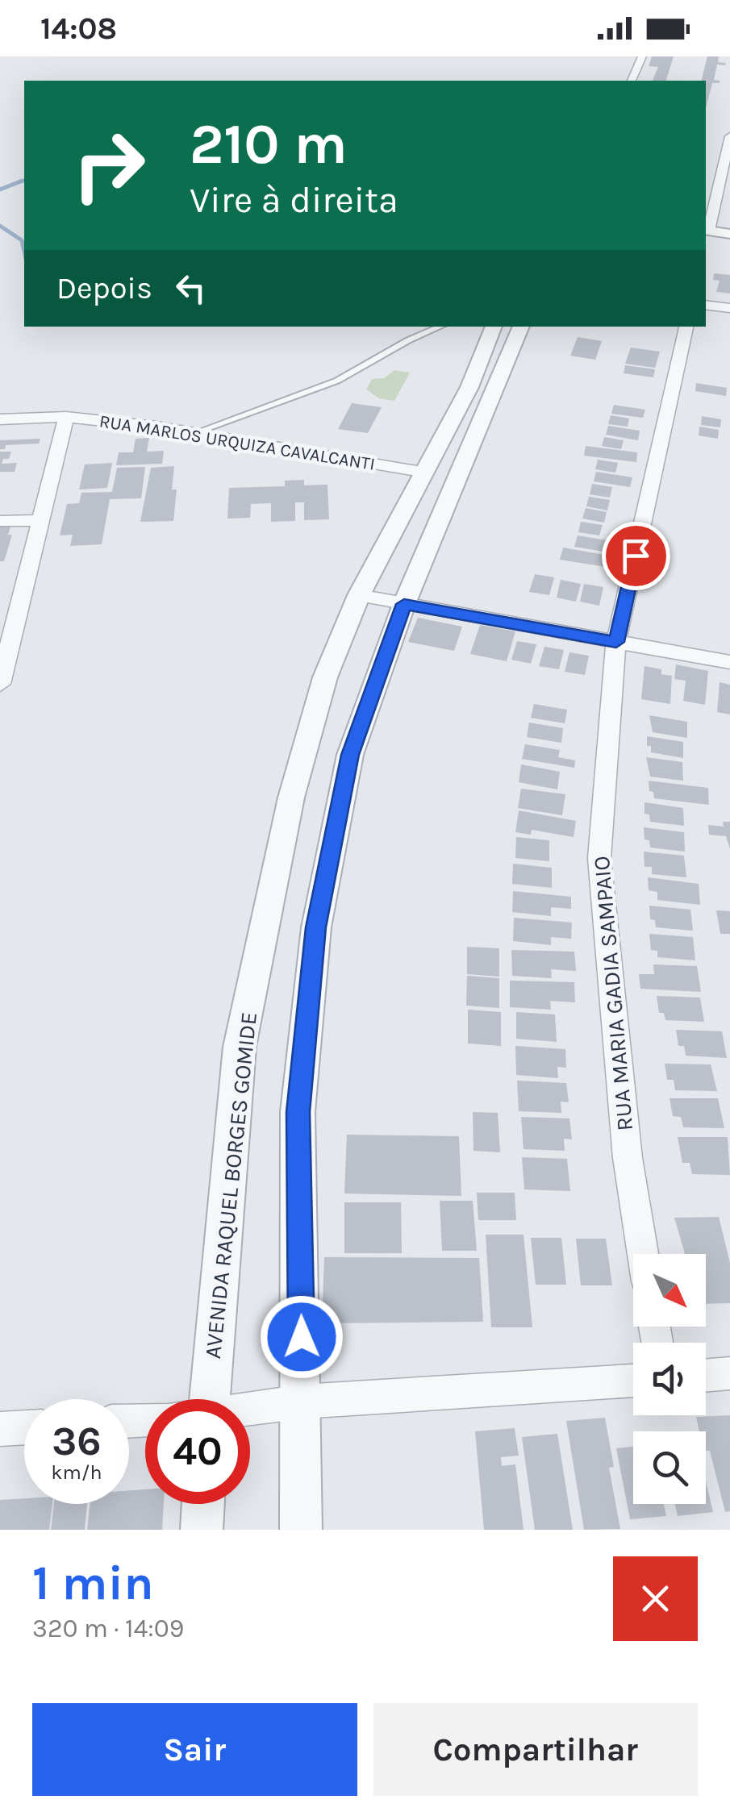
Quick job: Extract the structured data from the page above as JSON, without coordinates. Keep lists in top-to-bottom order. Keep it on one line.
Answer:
{"streets":{"street":["RUA MARLOS URQUIZA CAVALCANTI","RUA MARIA GADIA SAMPAIO","AVENIDA RAQUEL BORGES GOMIDE"]},"crossings":[["RUA MARLOS URQUIZA CAVALCANTI","AVENIDA RAQUEL BORGES GOMIDE"]],"north":"bottom right","page":{"status":"14:08","turn":["210 m","Vire à direita"],"then":"Depois","speed":"36 km/h","limit":"40","heading":["1 min","320 m · 14:09"],"buttons":["Sair","Compartilhar"]}}
